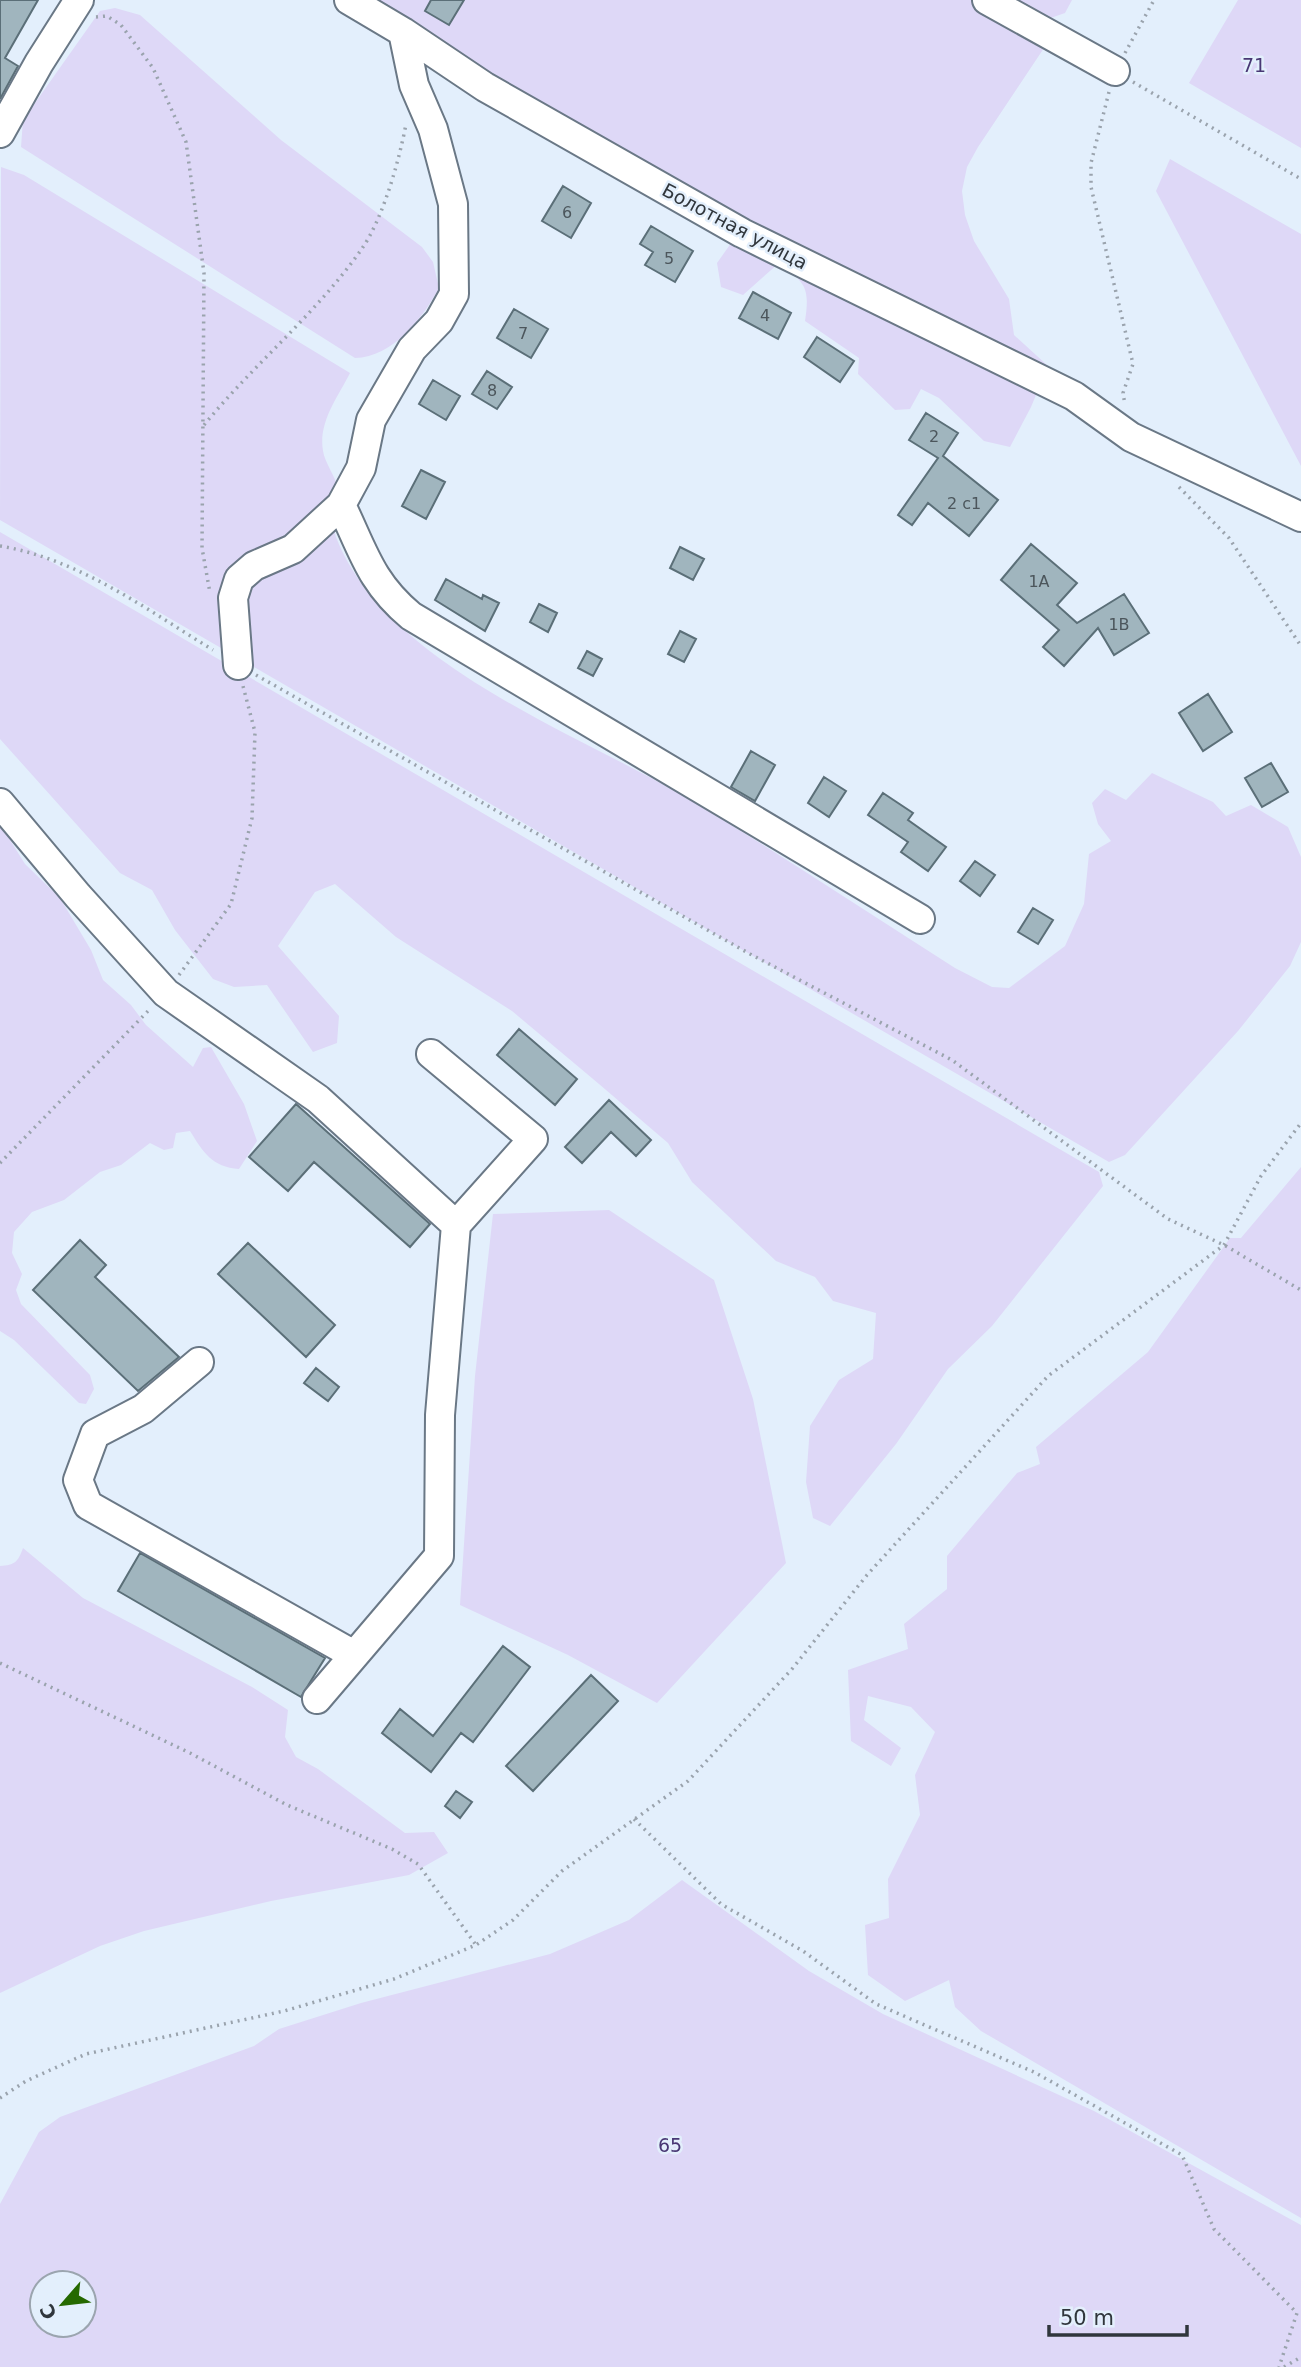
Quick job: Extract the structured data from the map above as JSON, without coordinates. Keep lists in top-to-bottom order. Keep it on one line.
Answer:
{"streets":{"street":["Болотная улица"]},"parks":["71","65"],"house_numbers":["6","5","4","7","8","2","2 с1","1А","1В"],"scale_bar":"50 m","north":"bottom left"}
